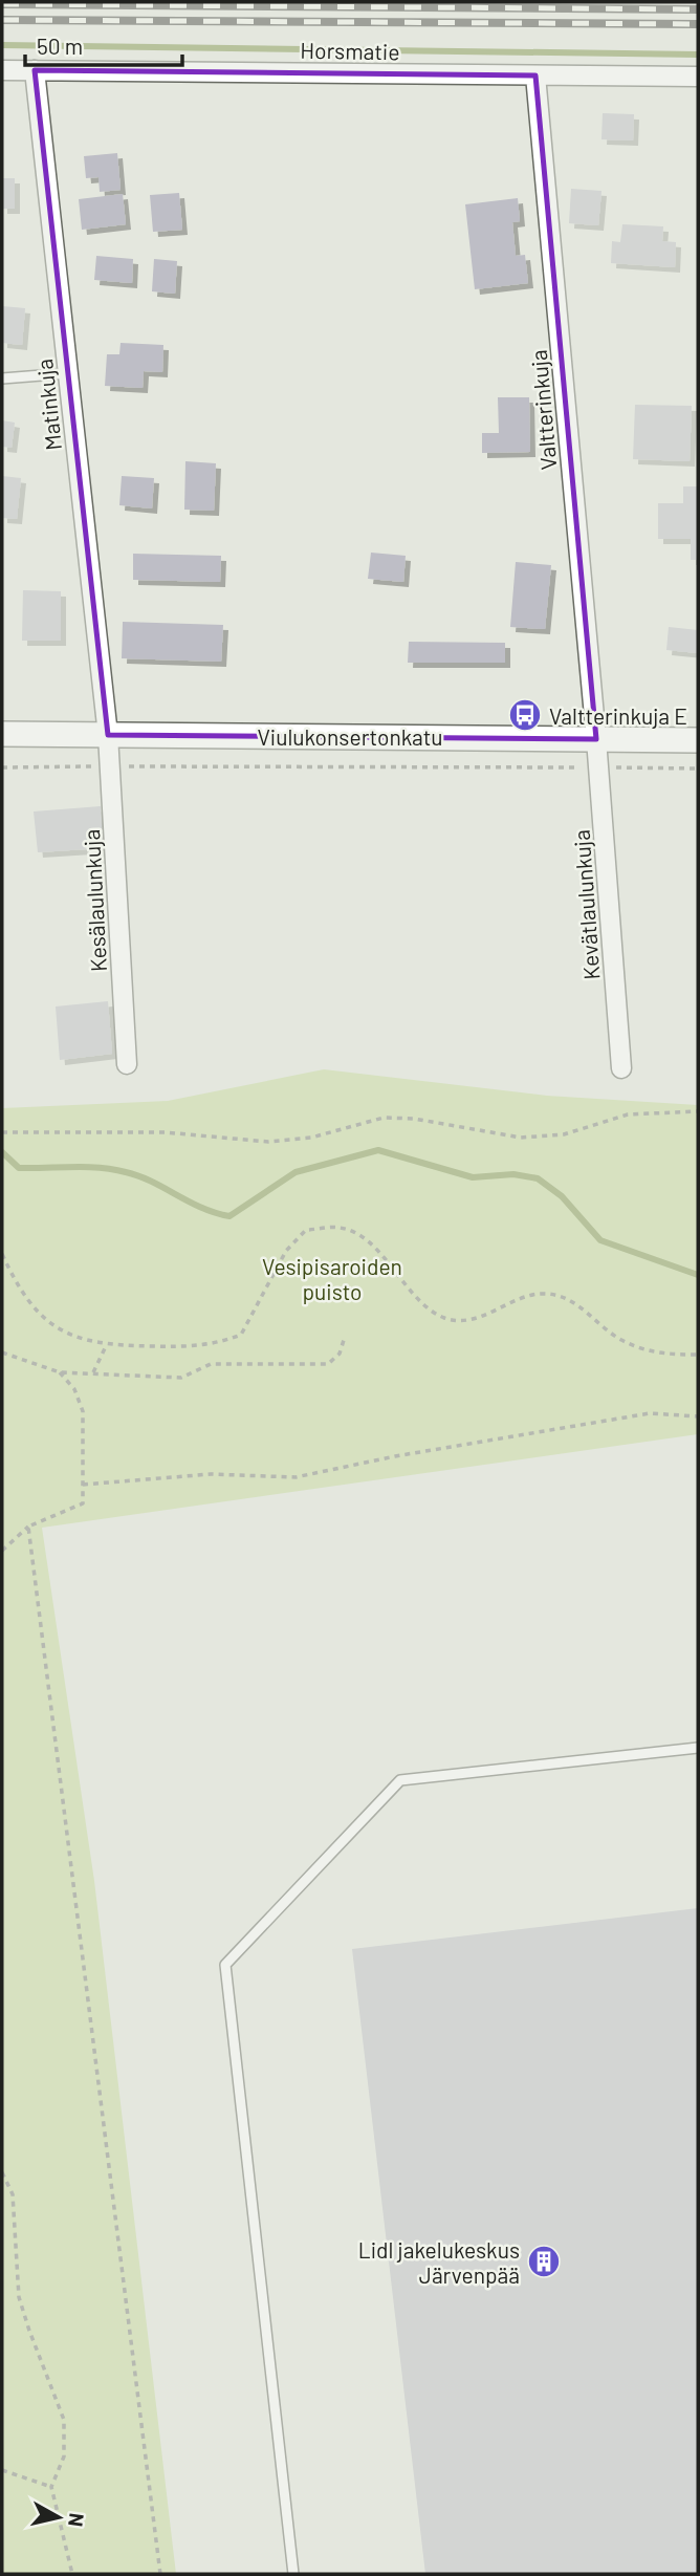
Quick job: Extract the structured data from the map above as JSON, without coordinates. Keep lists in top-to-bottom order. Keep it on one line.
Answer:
{"streets":{"street":["Horsmatie","Matinkuja","Valtterinkuja","Viulukonsertonkatu","Kesälaulunkuja","Kevätlaulunkuja"]},"crossings":[["Horsmatie","Matinkuja"],["Horsmatie","Valtterinkuja"],["Matinkuja","Viulukonsertonkatu"],["Matinkuja","Kesälaulunkuja"],["Valtterinkuja","Viulukonsertonkatu"],["Valtterinkuja","Kevätlaulunkuja"],["Viulukonsertonkatu","Kesälaulunkuja"],["Viulukonsertonkatu","Kevätlaulunkuja"]],"parks":["Vesipisaroiden puisto"],"places":{"bus stop":["Valtterinkuja E"],"building":["Lidl jakelukeskus Järvenpää"]},"scale_bar":"50 m","north":"right"}
